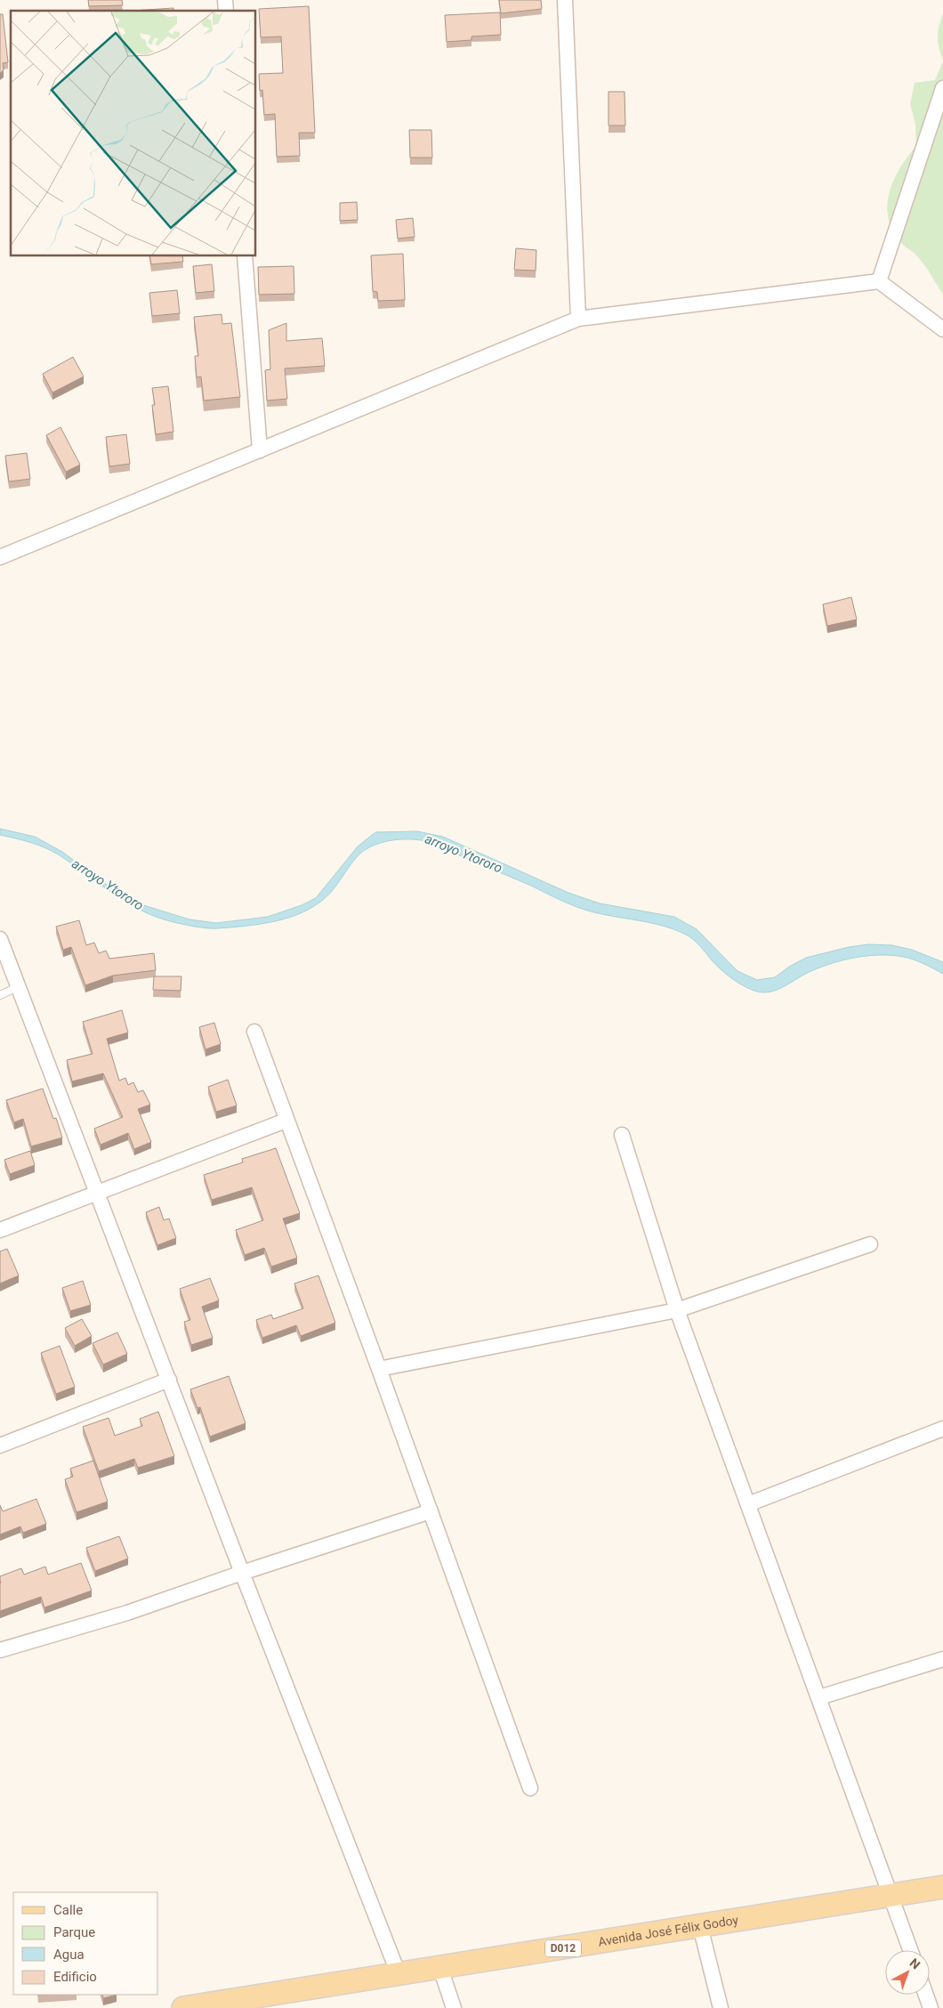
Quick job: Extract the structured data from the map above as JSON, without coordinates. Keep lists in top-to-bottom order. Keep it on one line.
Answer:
{"streets":{"main road":["Avenida José Félix Godoy","D012"]},"water":["arroyo Ytororo"],"legend":["Calle","Parque","Agua","Edificio"],"north":"top right"}
